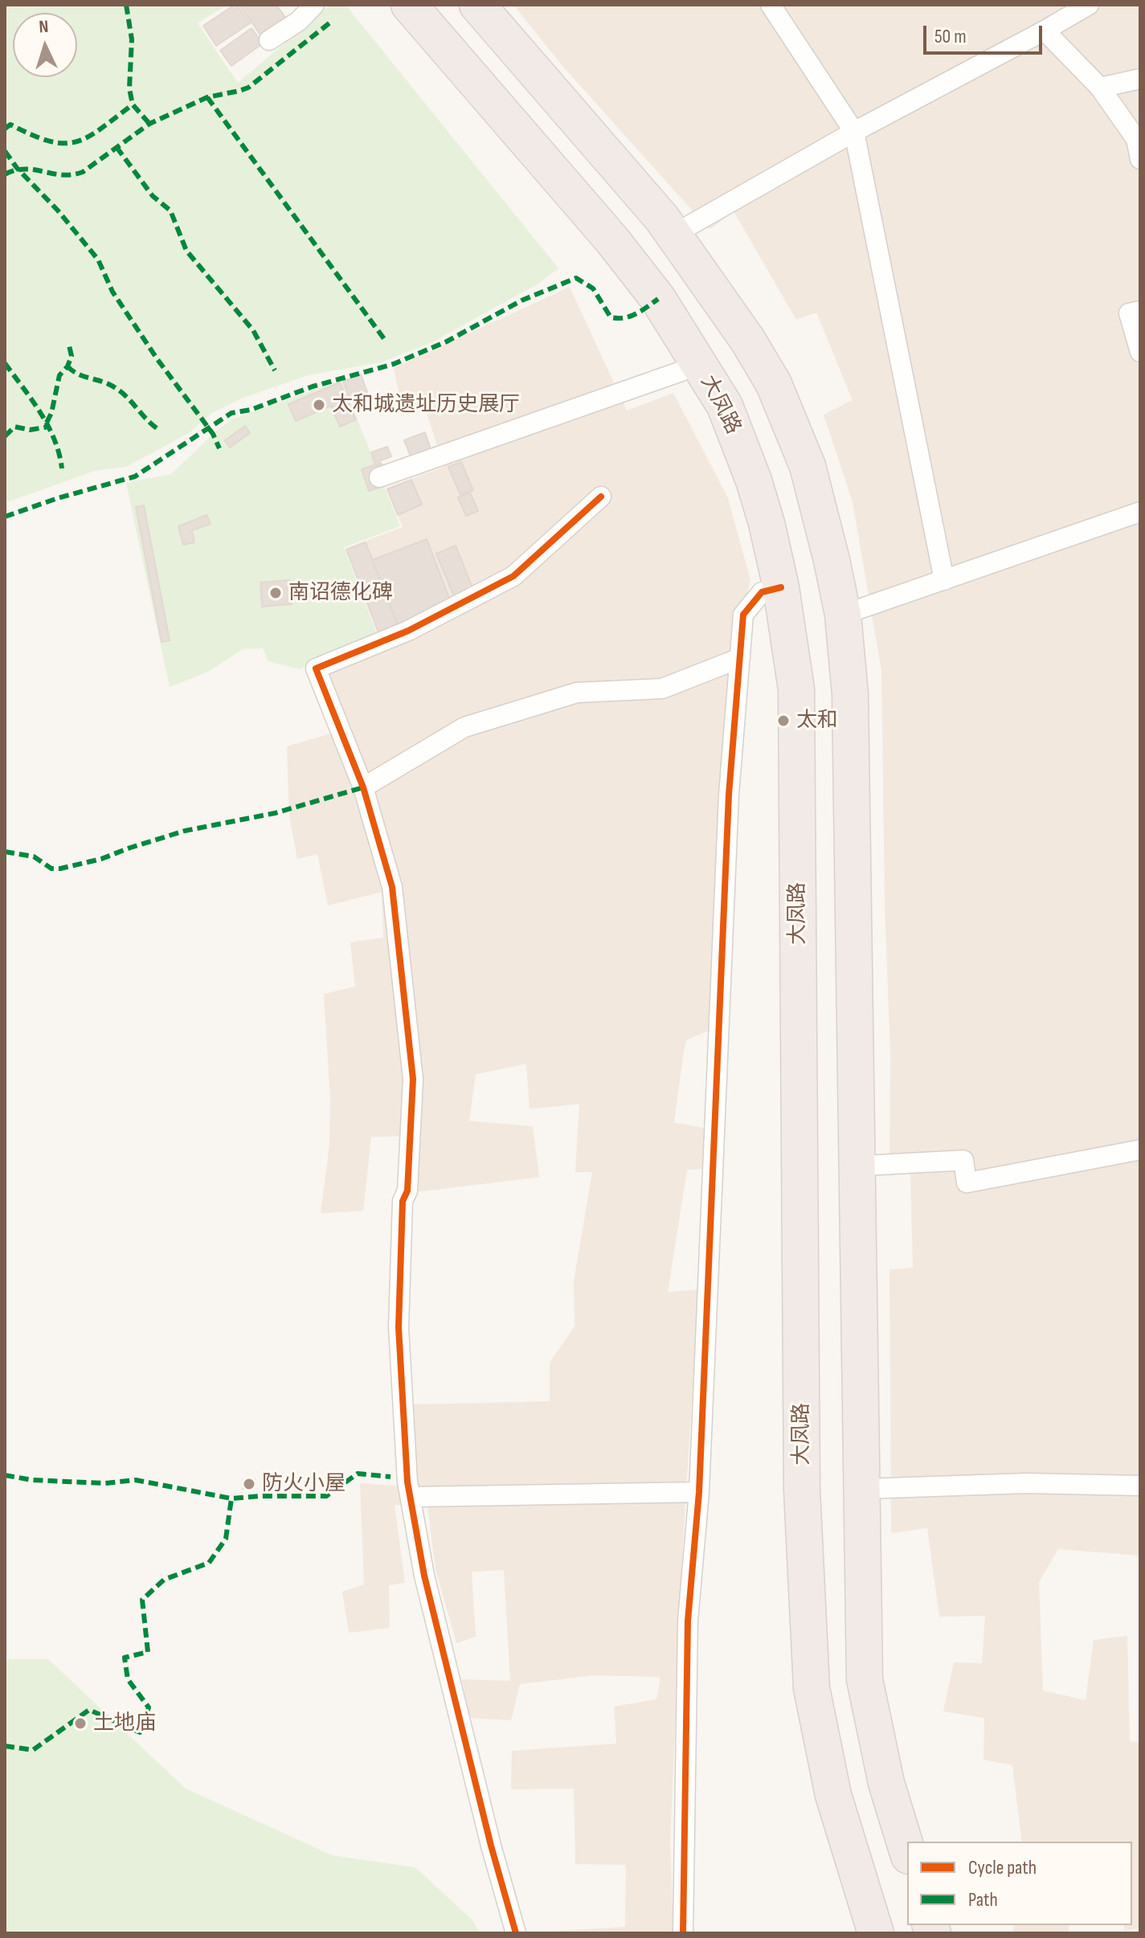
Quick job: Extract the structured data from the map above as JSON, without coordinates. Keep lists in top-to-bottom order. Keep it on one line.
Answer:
{"streets":{"highway":["大凤路"]},"places":["太和城遗址历史展厅","南诏德化碑","太和","防火小屋","土地庙"],"legend":["Cycle path","Path"],"scale_bar":"50 m","north":"top"}
